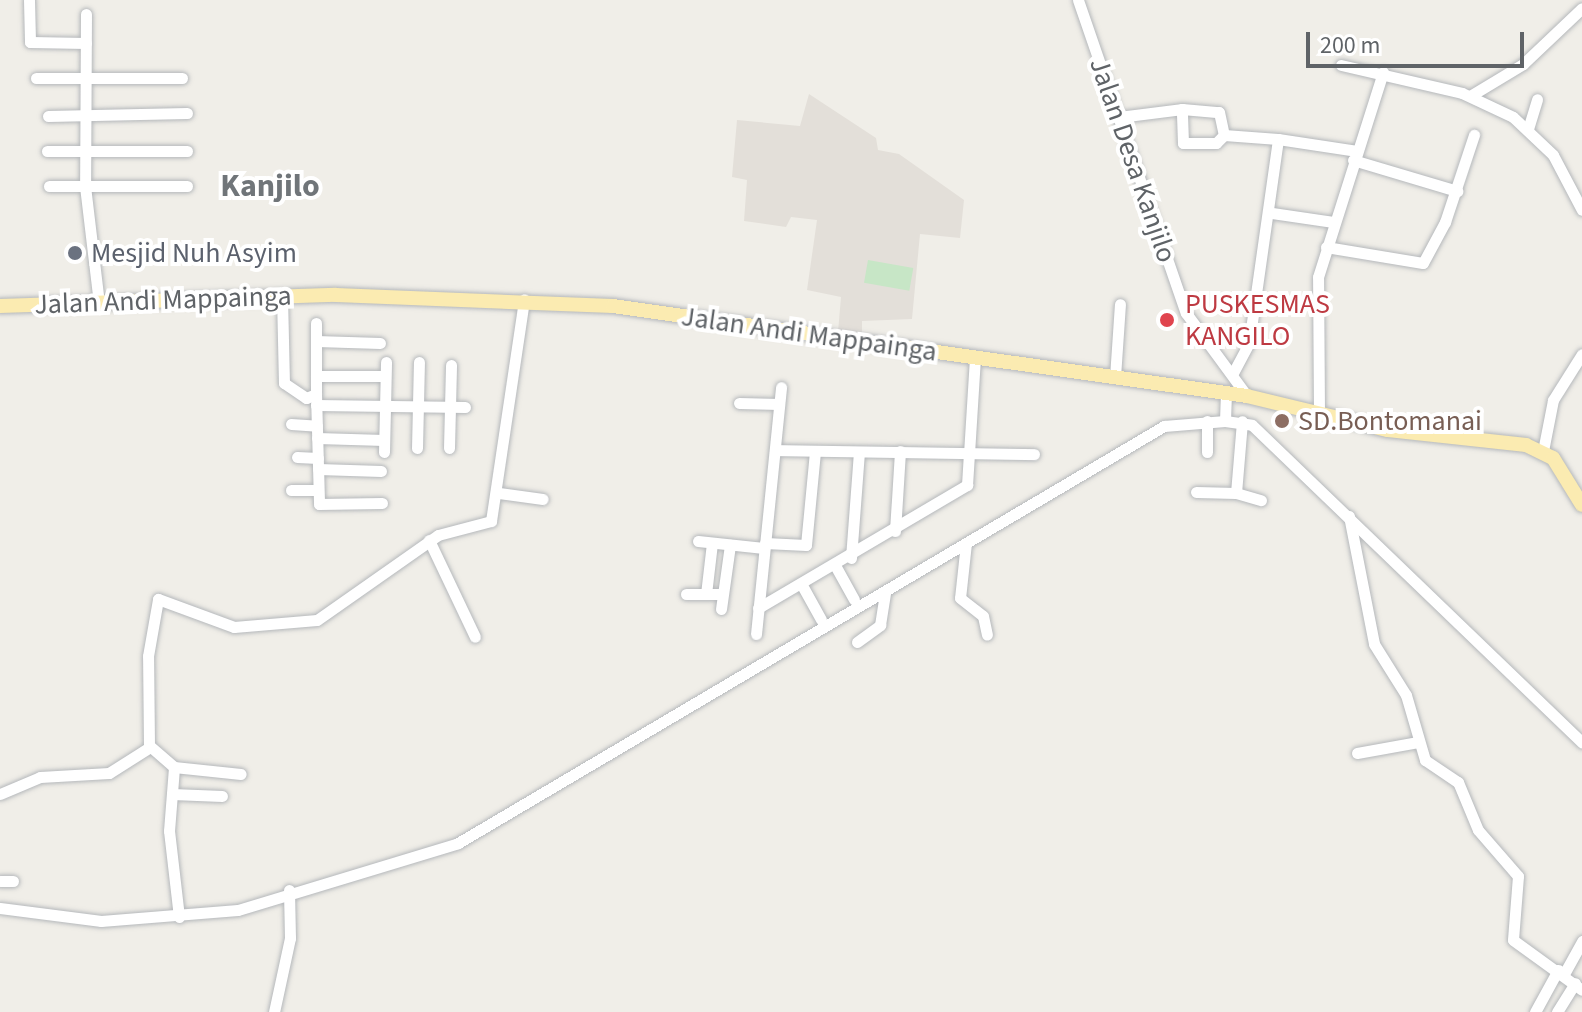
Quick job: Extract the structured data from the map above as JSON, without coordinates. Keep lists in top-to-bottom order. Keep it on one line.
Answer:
{"streets":{"main road":["Jalan Andi Mappainga"],"street":["Jalan Desa Kanjilo"]},"crossings":[["Jalan Desa Kanjilo","Jalan Andi Mappainga"]],"districts":["Kanjilo"],"places":["Mesjid Nuh Asyim","PUSKESMAS KANGILO","SD.Bontomanai"],"scale_bar":"200 m"}
